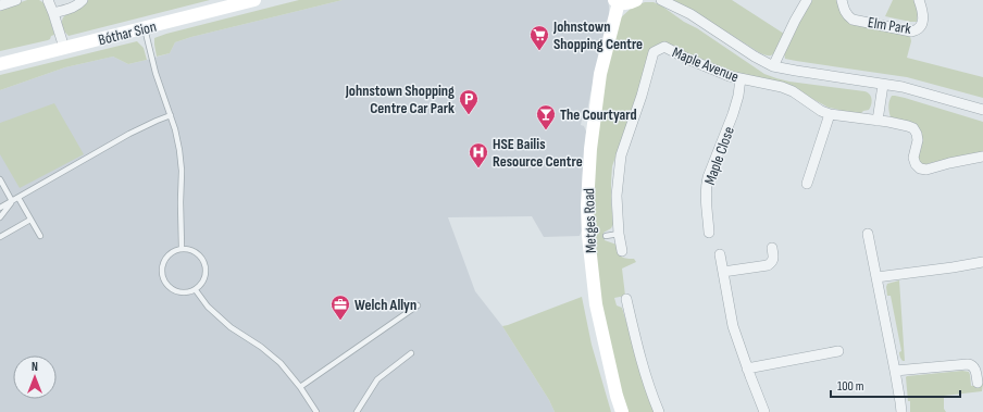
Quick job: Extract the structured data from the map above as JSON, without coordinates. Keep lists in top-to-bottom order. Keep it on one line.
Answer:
{"streets":{"street":["Elm Park","Bóthar Sion","Maple Avenue","Maple Close","Metges Road"]},"crossings":[["Maple Avenue","Maple Close"]],"places":{"supermarket":["Johnstown Shopping Centre"],"parking":["Johnstown Shopping Centre Car Park"],"bar":["The Courtyard"],"hospital":["HSE Bailis Resource Centre"],"office":["Welch Allyn"]},"scale_bar":"100 m","north":"top"}
